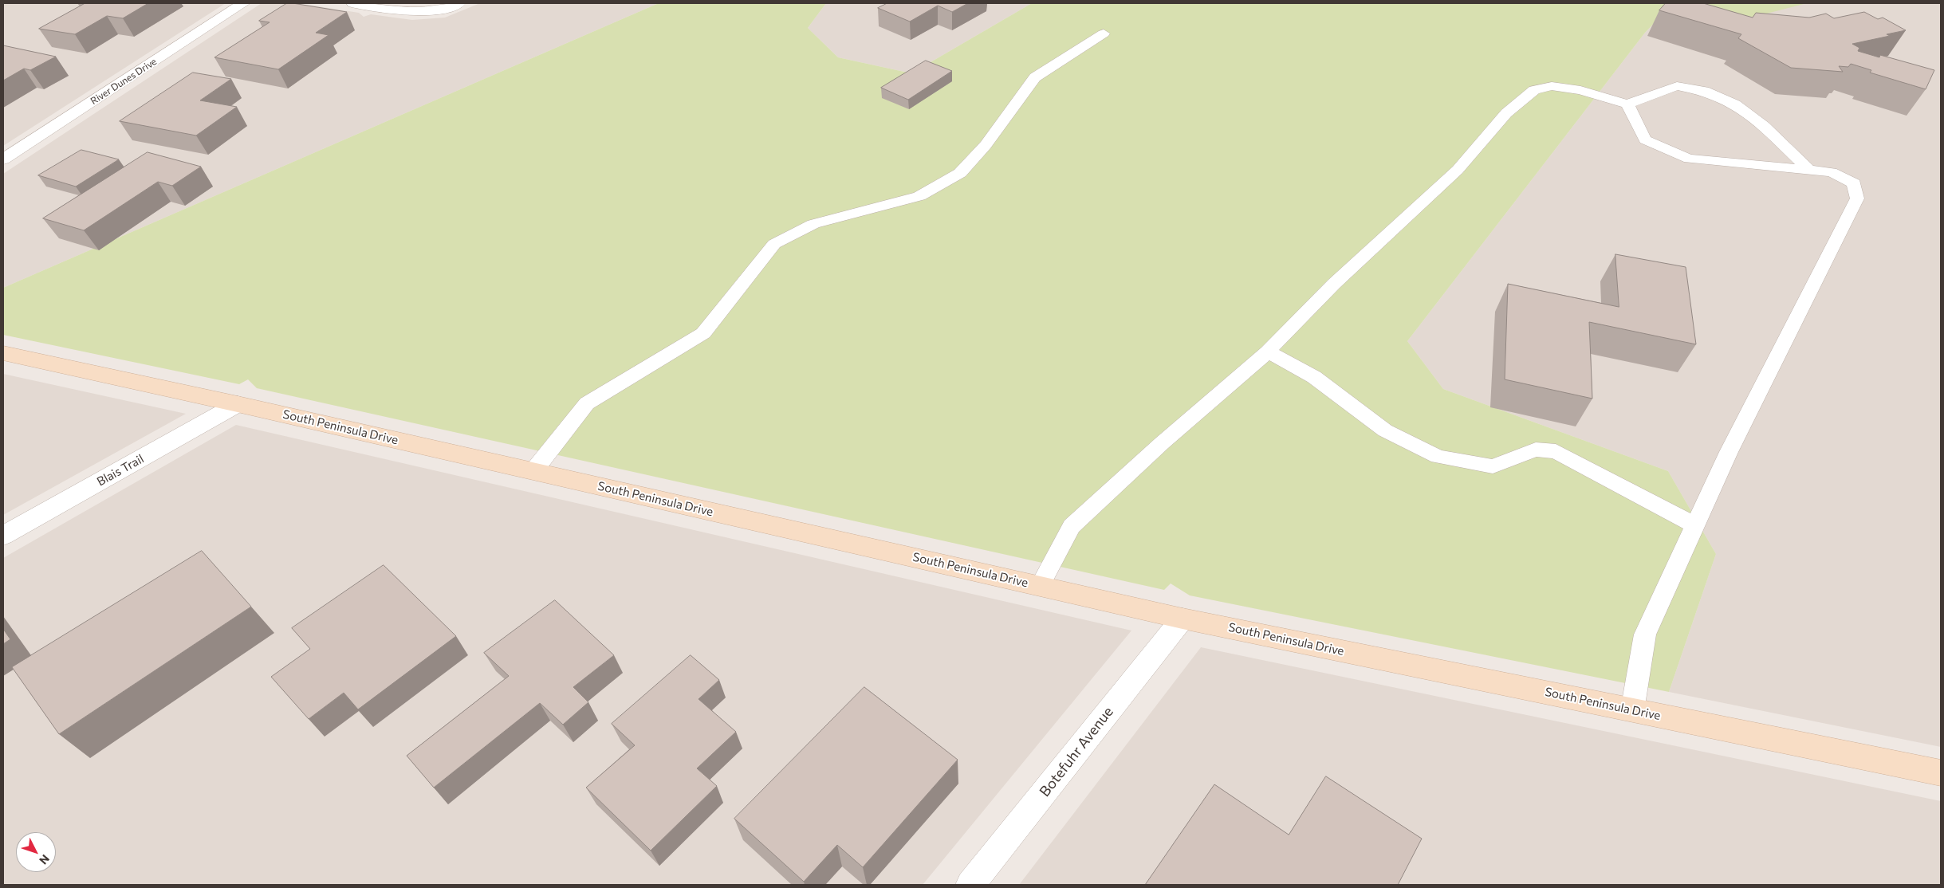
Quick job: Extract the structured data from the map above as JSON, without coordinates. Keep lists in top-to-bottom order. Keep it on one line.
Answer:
{"streets":{"main road":["South Peninsula Drive"],"street":["River Dunes Drive","Blais Trail","Botefuhr Avenue"]},"crossings":[["South Peninsula Drive","Blais Trail"],["South Peninsula Drive","Botefuhr Avenue"]],"north":"bottom right"}
